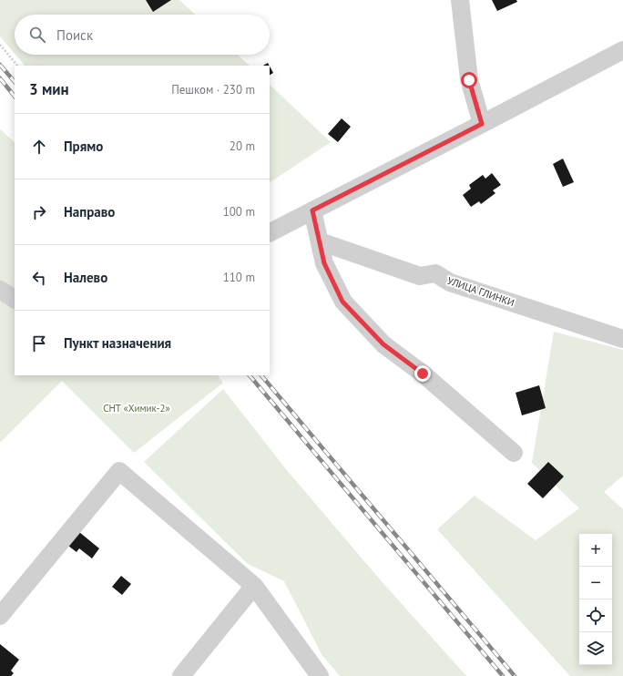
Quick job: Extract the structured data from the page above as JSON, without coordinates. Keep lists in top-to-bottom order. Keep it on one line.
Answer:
{"streets":{"street":["УЛИЦА ГЛИНКИ"]},"parks":["СНТ «Химик-2»"],"page":{"search":"Поиск","heading":["3 мин","Пешком · 230 m"],"list":[["Прямо","20 m"],["Направо","100 m"],["Налево","110 m"],"Пункт назначения"],"map_buttons":["+","−"]}}
